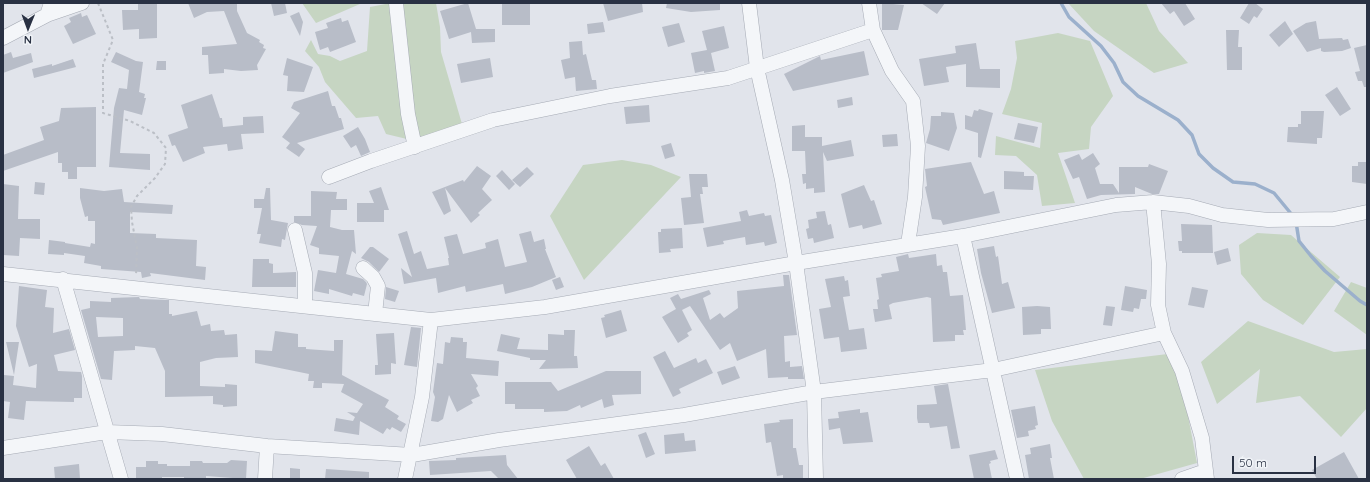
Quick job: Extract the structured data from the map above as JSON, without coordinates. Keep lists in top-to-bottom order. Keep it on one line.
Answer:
{"scale_bar":"50 m","north":"bottom"}
